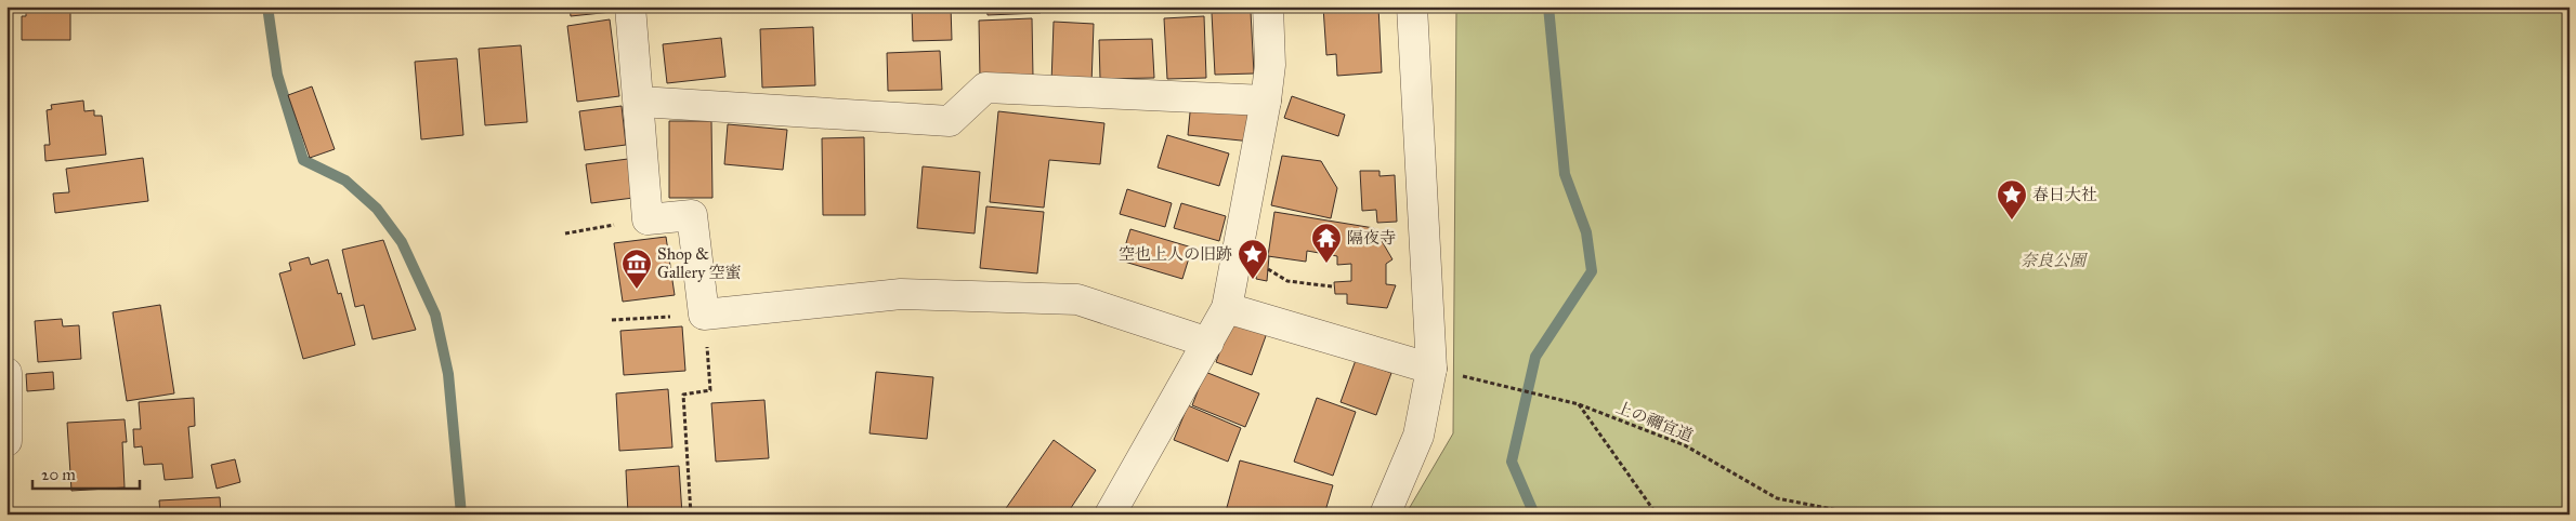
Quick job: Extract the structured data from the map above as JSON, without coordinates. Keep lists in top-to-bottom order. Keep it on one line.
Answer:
{"streets":{"path":["上の禰宜道"]},"parks":["奈良公園"],"places":{"place":["春日大社","空也上人の旧跡"],"temple":["隔夜寺"],"museum":["Shop & Gallery 空蜜"]},"scale_bar":"20 m"}
